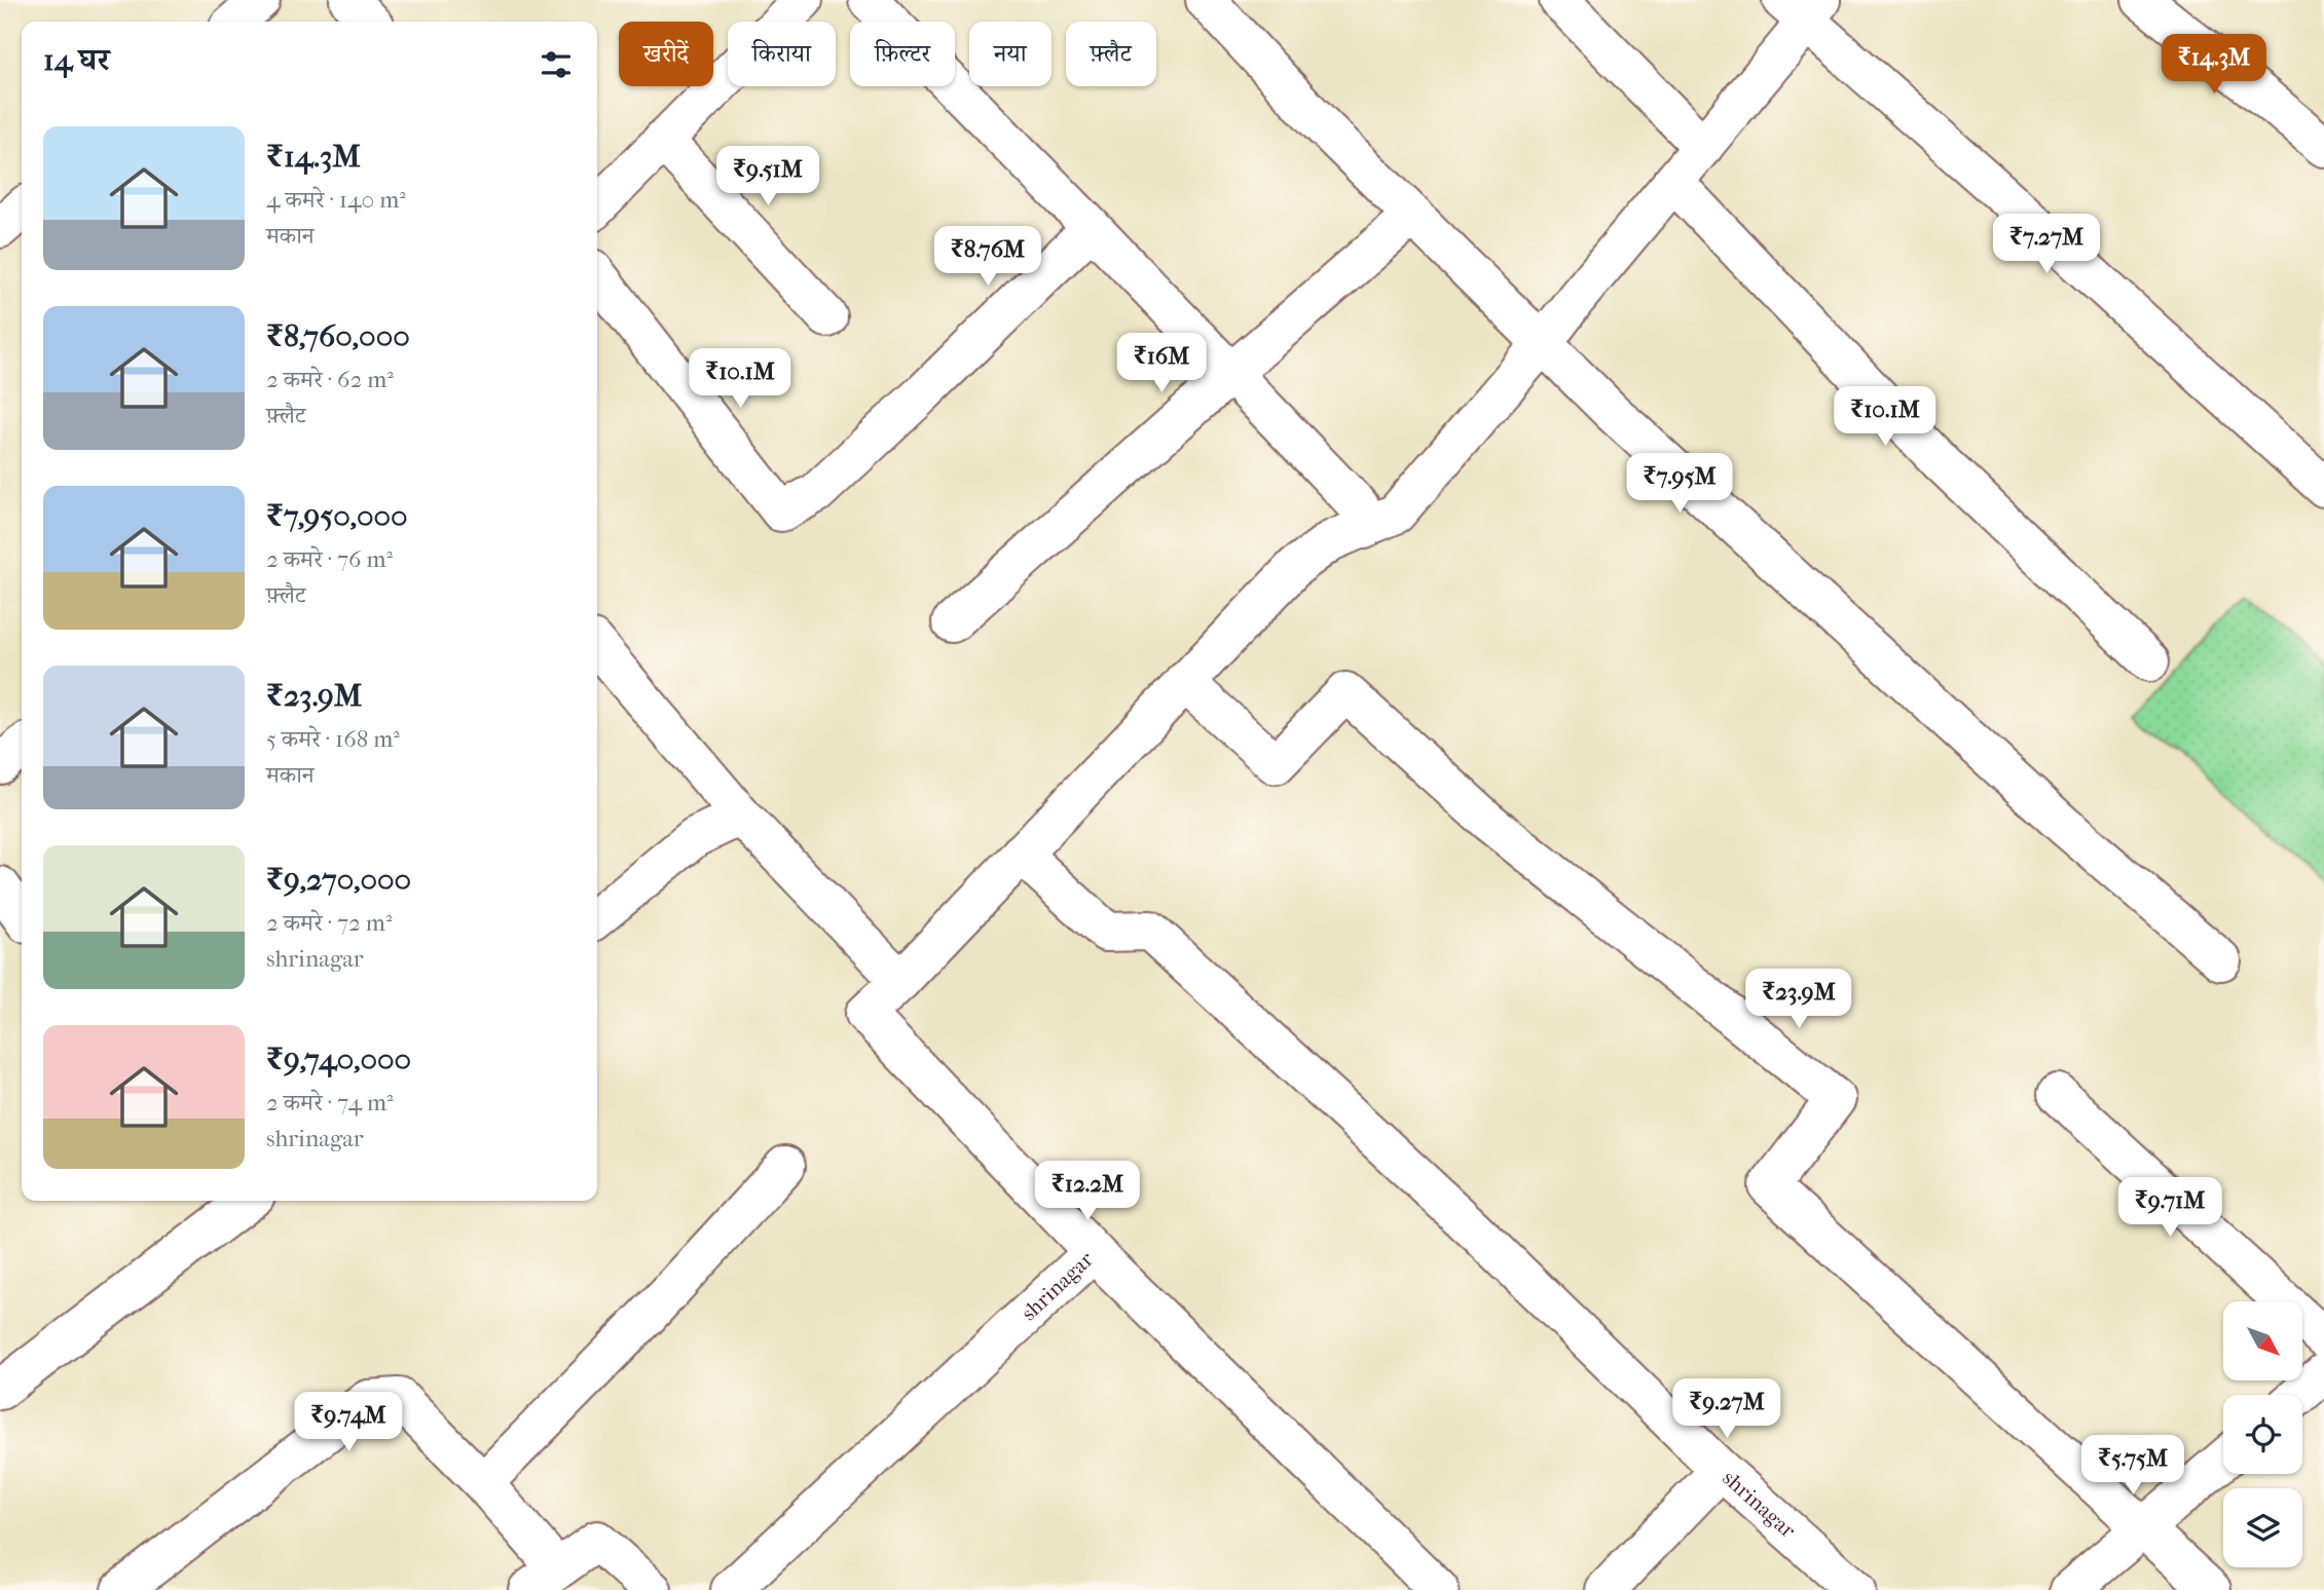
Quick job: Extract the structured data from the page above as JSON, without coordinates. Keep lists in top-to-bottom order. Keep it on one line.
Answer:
{"streets":{"street":["shrinagar"]},"north":"bottom right","page":{"chip":["खरीदें","किराया","फ़िल्टर","नया","फ़्लैट"],"heading":"14 घर","price":["₹14.3M","₹9.51M","₹7.27M","₹8.76M","₹16M","₹10.1M","₹10.1M","₹7.95M","₹23.9M","₹12.2M","₹9.71M","₹9.27M","₹9.74M","₹5.75M"],"list":[{"name":"₹14.3M","note":"4 कमरे · 140 m² · मकान"},{"name":"₹8,760,000","note":"2 कमरे · 62 m² · फ़्लैट"},{"name":"₹7,950,000","note":"2 कमरे · 76 m² · फ़्लैट"},{"name":"₹23.9M","note":"5 कमरे · 168 m² · मकान"},{"name":"₹9,270,000","note":"2 कमरे · 72 m² · shrinagar"},{"name":"₹9,740,000","note":"2 कमरे · 74 m² · shrinagar"}]}}
